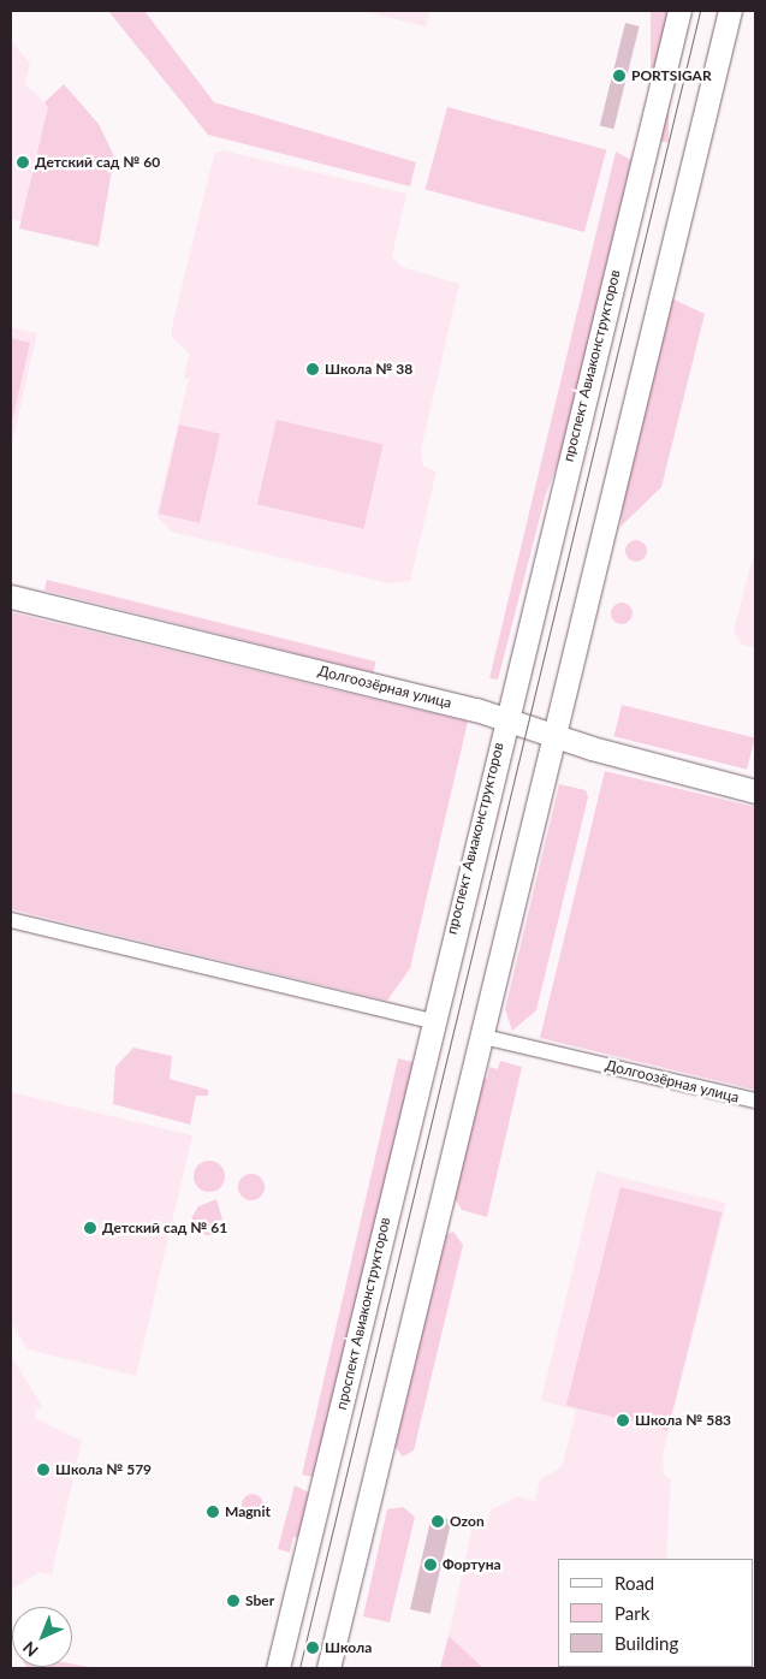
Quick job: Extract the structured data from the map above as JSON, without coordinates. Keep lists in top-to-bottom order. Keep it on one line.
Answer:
{"streets":{"street":["проспект Авиаконструкторов","Долгоозёрная улица"]},"crossings":[["проспект Авиаконструкторов","Долгоозёрная улица"]],"places":["PORTSIGAR","Детский сад № 60","Школа № 38","Детский сад № 61","Школа № 583","Школа № 579","Magnit","Ozon","Фортуна","Sber","Школа"],"legend":["Road","Park","Building"],"north":"bottom left"}
